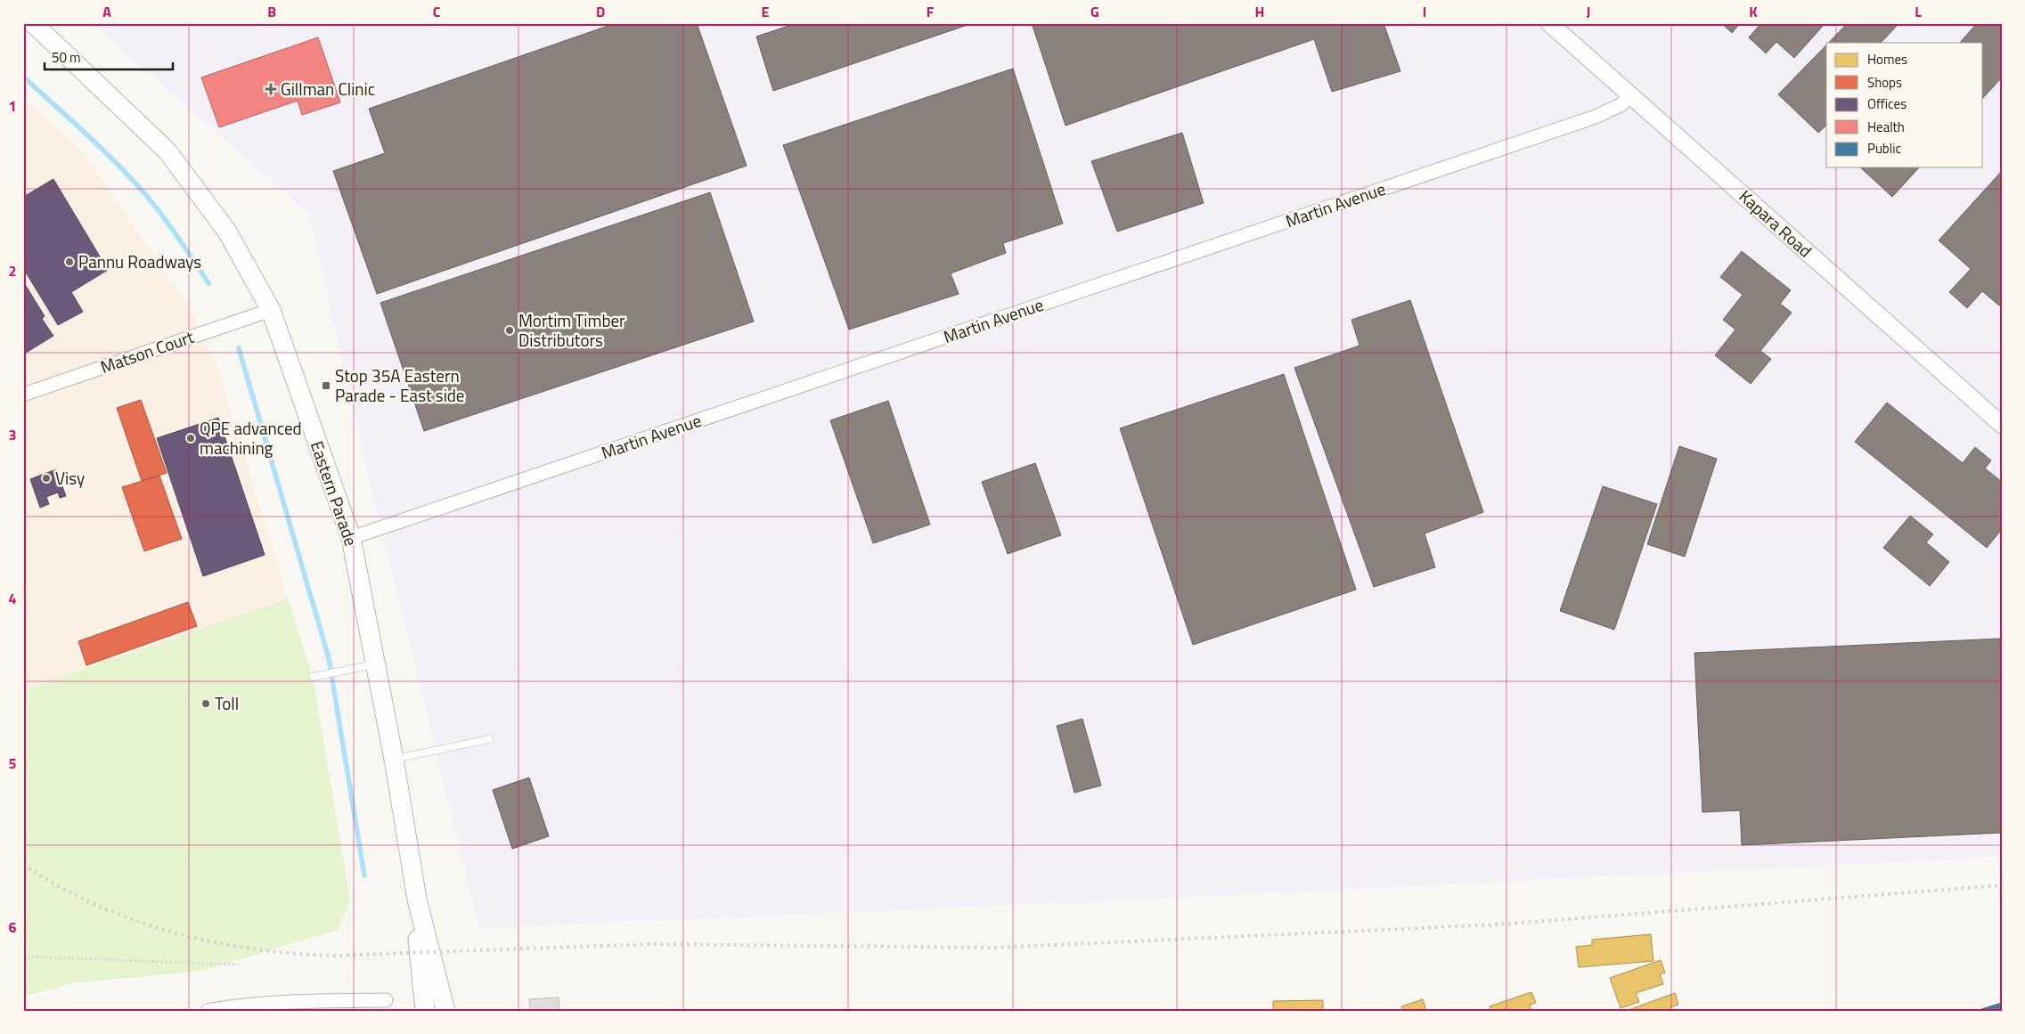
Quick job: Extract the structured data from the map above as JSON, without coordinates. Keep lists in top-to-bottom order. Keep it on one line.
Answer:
{"streets":{"main road":["Eastern Parade"],"street":["Martin Avenue","Kapara Road","Matson Court"]},"crossings":[["Martin Avenue","Kapara Road"],["Martin Avenue","Eastern Parade"],["Matson Court","Eastern Parade"]],"places":{"health":["Gillman Clinic"],"other":["Pannu Roadways","Mortim Timber Distributors","QPE advanced machining","Visy","Toll"],"transit":["Stop 35A Eastern Parade - East side"]},"legend":["Homes","Shops","Offices","Health","Public"],"scale_bar":"50 m","grid":{"columns":["A","B","C","D","E","F","G","H","I","J","K","L"],"rows":["1","2","3","4","5","6"]}}
